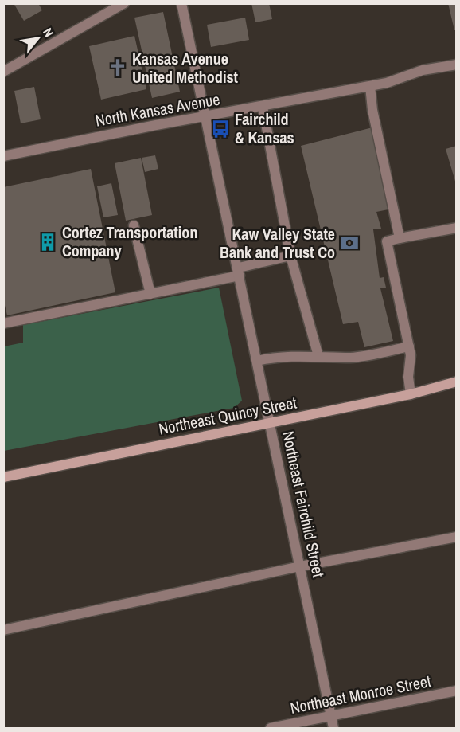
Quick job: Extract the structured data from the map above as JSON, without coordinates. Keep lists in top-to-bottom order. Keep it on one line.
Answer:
{"streets":{"main road":["Northeast Quincy Street"],"street":["North Kansas Avenue","Northeast Fairchild Street","Northeast Monroe Street"]},"crossings":[["North Kansas Avenue","Northeast Fairchild Street"],["Northeast Quincy Street","Northeast Fairchild Street"],["Northeast Fairchild Street","Northeast Monroe Street"]],"places":{"church":["Kansas Avenue United Methodist"],"bus stop":["Fairchild & Kansas"],"building":["Cortez Transportation Company"],"bank":["Kaw Valley State Bank and Trust Co"]},"north":"top right"}
